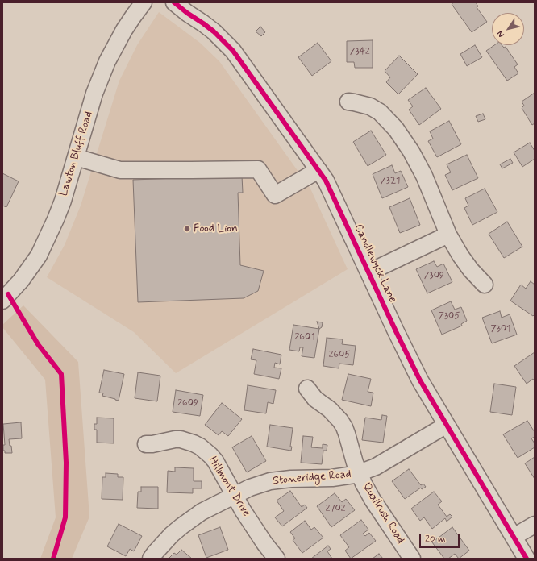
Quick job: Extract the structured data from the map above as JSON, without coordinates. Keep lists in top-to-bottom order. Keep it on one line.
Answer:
{"streets":{"street":["Lawton Bluff Road","Candlewyck Lane","Stoneridge Road","Hillmont Drive","Quailrush Road"]},"crossings":[["Candlewyck Lane","Stoneridge Road"],["Stoneridge Road","Hillmont Drive"],["Stoneridge Road","Quailrush Road"]],"places":["Food Lion"],"house_numbers":["7342","7321","7309","7305","7301","2601","2605","2609","2702"],"scale_bar":"20 m","north":"bottom left"}
